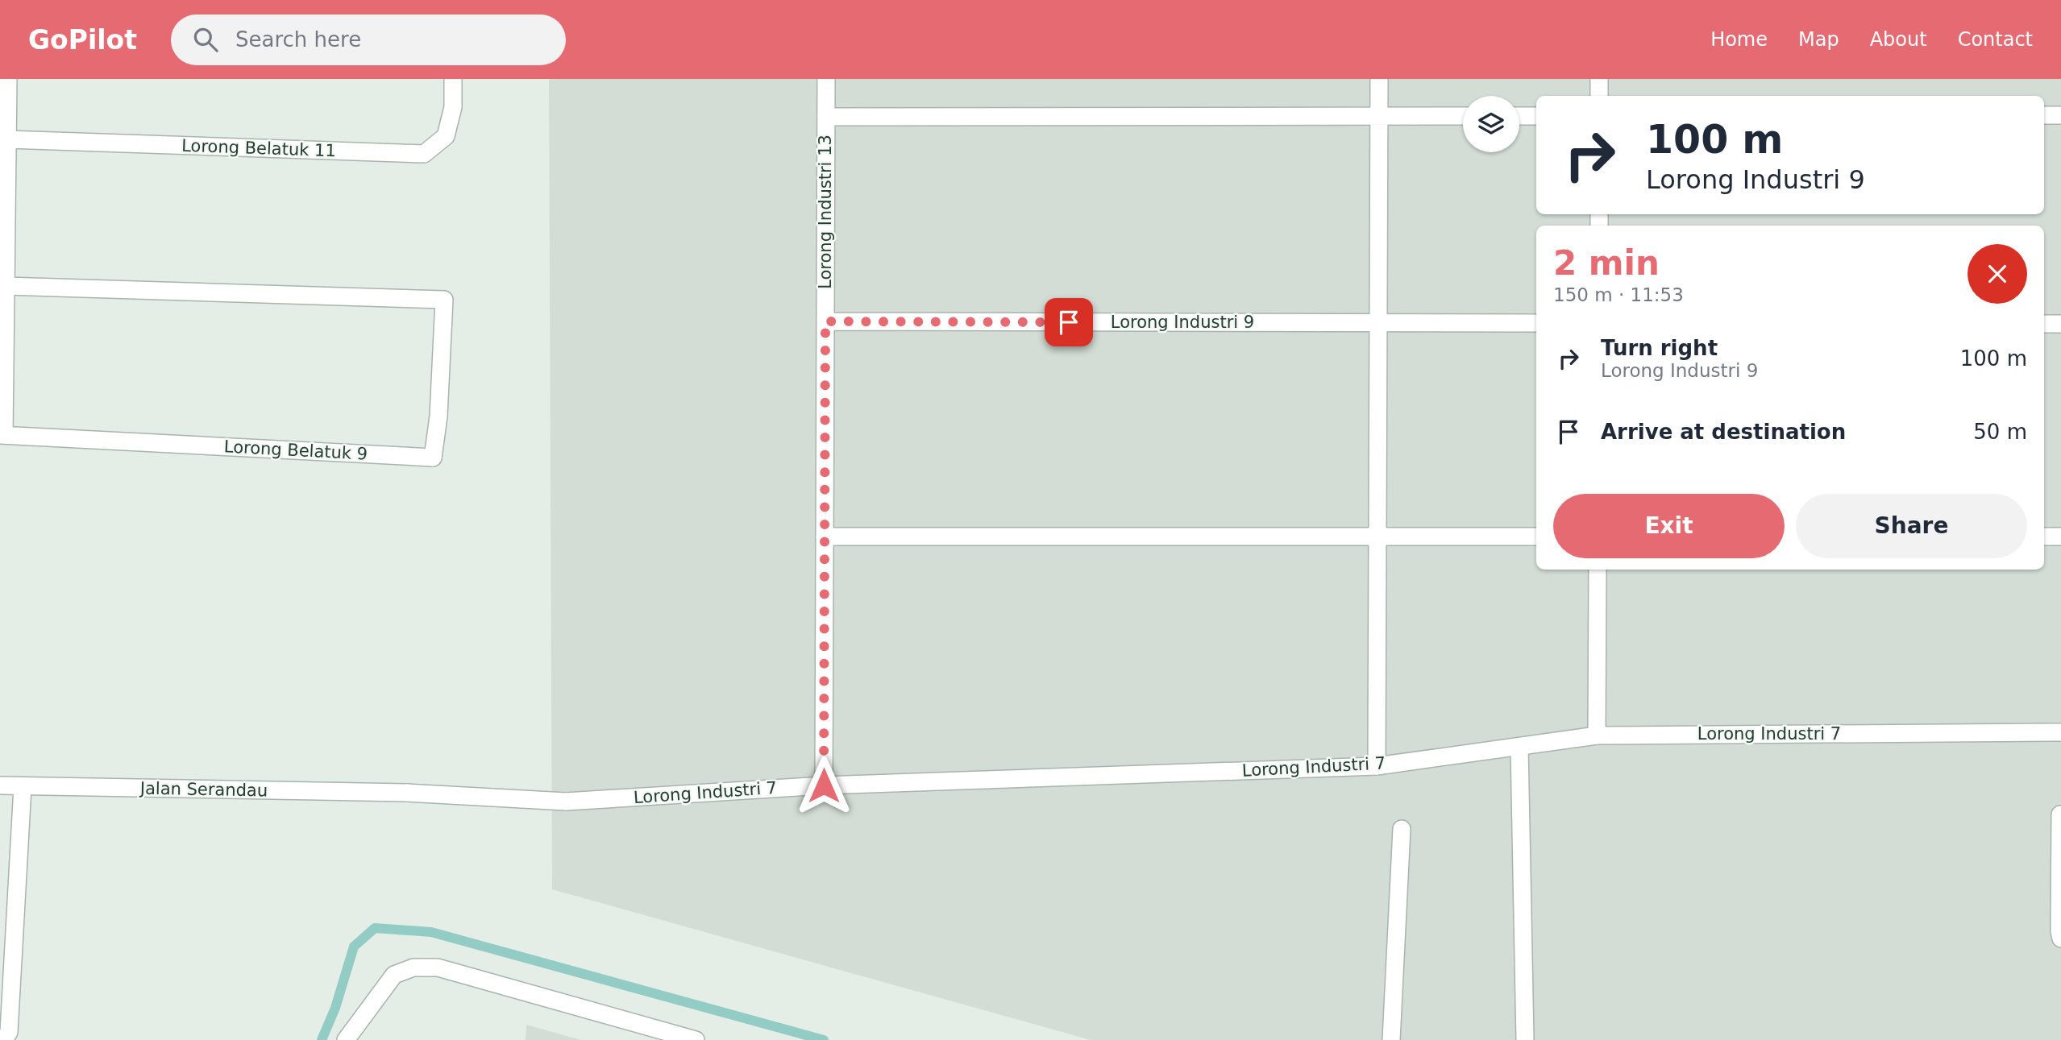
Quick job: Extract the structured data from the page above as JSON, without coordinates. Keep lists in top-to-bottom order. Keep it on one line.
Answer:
{"streets":{"street":["Lorong Belatuk 11","Lorong Industri 13","Lorong Industri 9","Lorong Belatuk 9","Lorong Industri 7","Jalan Serandau"]},"crossings":[["Lorong Industri 13","Lorong Industri 9"],["Lorong Industri 13","Lorong Industri 7"],["Lorong Industri 7","Jalan Serandau"]],"page":{"header":"GoPilot","search":"Search here","nav":["Home","Map","About","Contact"],"turn":["100 m","Lorong Industri 9"],"heading":["2 min","150 m · 11:53"],"list":[{"name":"Turn right","note":"Lorong Industri 9","value":"100 m"},{"name":"Arrive at destination","value":"50 m"}],"buttons":["Exit","Share"]}}
